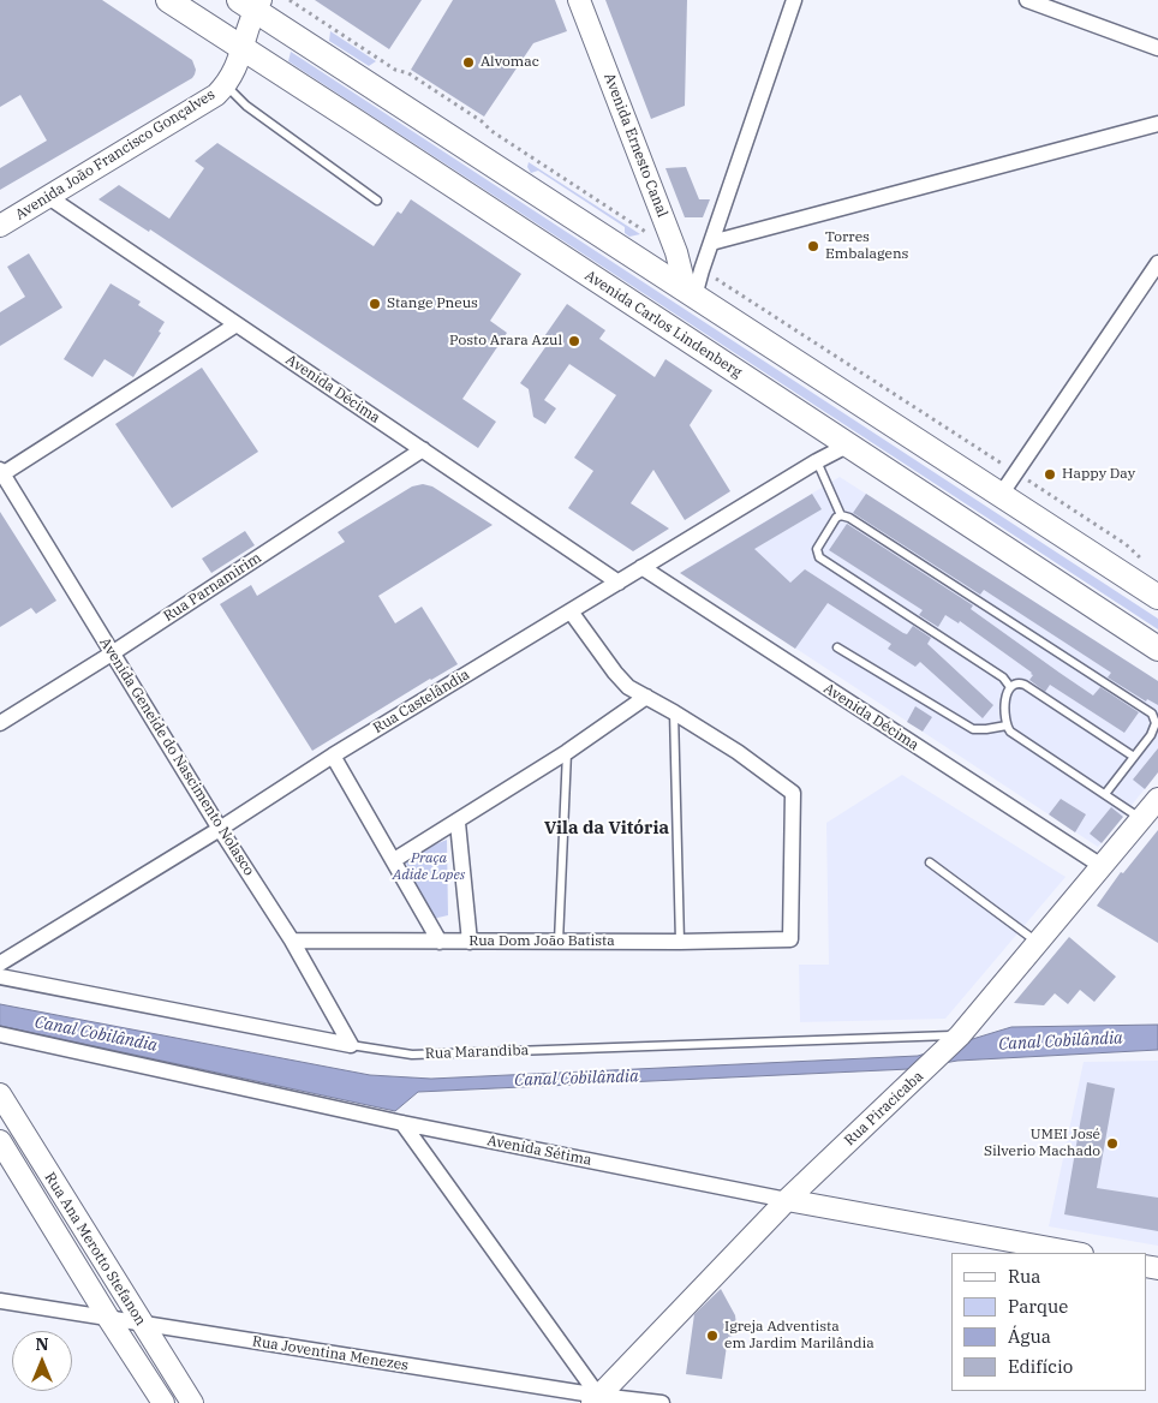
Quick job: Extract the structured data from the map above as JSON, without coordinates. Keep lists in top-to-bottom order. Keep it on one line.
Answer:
{"streets":{"main road":["Avenida Carlos Lindenberg"],"street":["Avenida Ernesto Canal","Avenida João Francisco Gonçalves","Avenida Décima","Rua Parnamirim","Rua Castelândia","Avenida Geneide do Nascimento Nolasco","Rua Dom João Batista","Rua Marandiba","Rua Piracicaba","Avenida Sétima","Rua Ana Merotto Stefanon","Rua Joventina Menezes"]},"crossings":[["Avenida João Francisco Gonçalves","Avenida Carlos Lindenberg"],["Avenida João Francisco Gonçalves","Avenida Décima"],["Avenida Carlos Lindenberg","Rua Castelândia"],["Avenida Décima","Rua Parnamirim"],["Avenida Décima","Rua Castelândia"],["Avenida Décima","Rua Piracicaba"],["Rua Parnamirim","Avenida Geneide do Nascimento Nolasco"],["Rua Castelândia","Avenida Geneide do Nascimento Nolasco"],["Avenida Geneide do Nascimento Nolasco","Rua Dom João Batista"],["Avenida Geneide do Nascimento Nolasco","Rua Marandiba"],["Rua Marandiba","Rua Piracicaba"],["Rua Piracicaba","Avenida Sétima"],["Rua Piracicaba","Rua Joventina Menezes"],["Rua Ana Merotto Stefanon","Rua Joventina Menezes"]],"districts":["Vila da Vitória"],"water":["Canal Cobilândia"],"parks":["Praça Adide Lopes"],"places":["Alvomac","Torres Embalagens","Stange Pneus","Posto Arara Azul","Happy Day","UMEI José Silverio Machado","Igreja Adventista em Jardim Marilândia"],"legend":["Rua","Parque","Água","Edifício"],"north":"top"}
